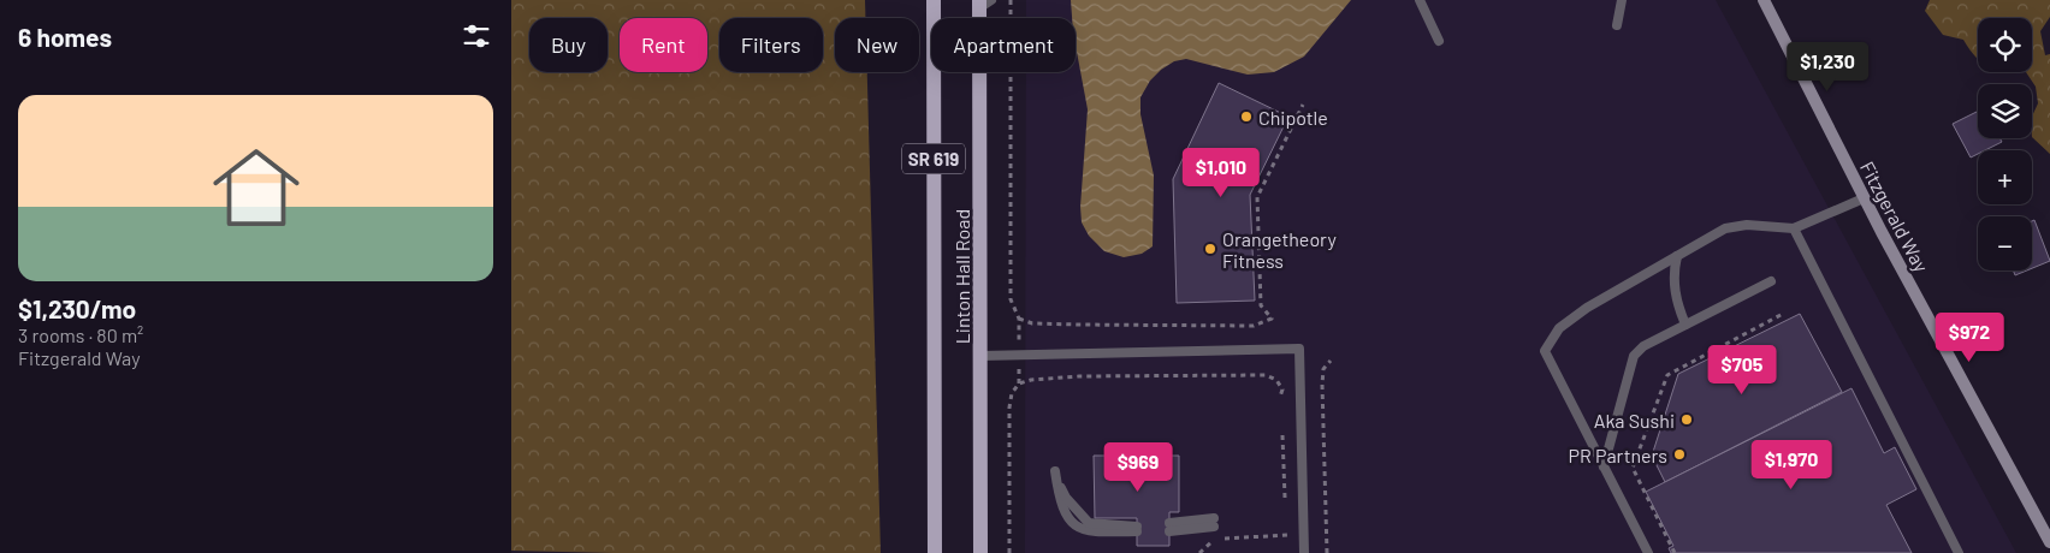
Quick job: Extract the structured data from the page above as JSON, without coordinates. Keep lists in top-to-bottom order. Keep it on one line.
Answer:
{"streets":{"main road":["SR 619","Linton Hall Road"],"street":["Fitzgerald Way"]},"places":["Chipotle","Orangetheory Fitness","Aka Sushi","PR Partners"],"page":{"heading":"6 homes","map_buttons":["+","−"],"chip":["Buy","Rent","Filters","New","Apartment"],"price":["$1,230","$1,010","$972","$705","$1,970","$969"],"list":[{"name":"$1,230/mo","note":"3 rooms · 80 m² · Fitzgerald Way"}]}}
